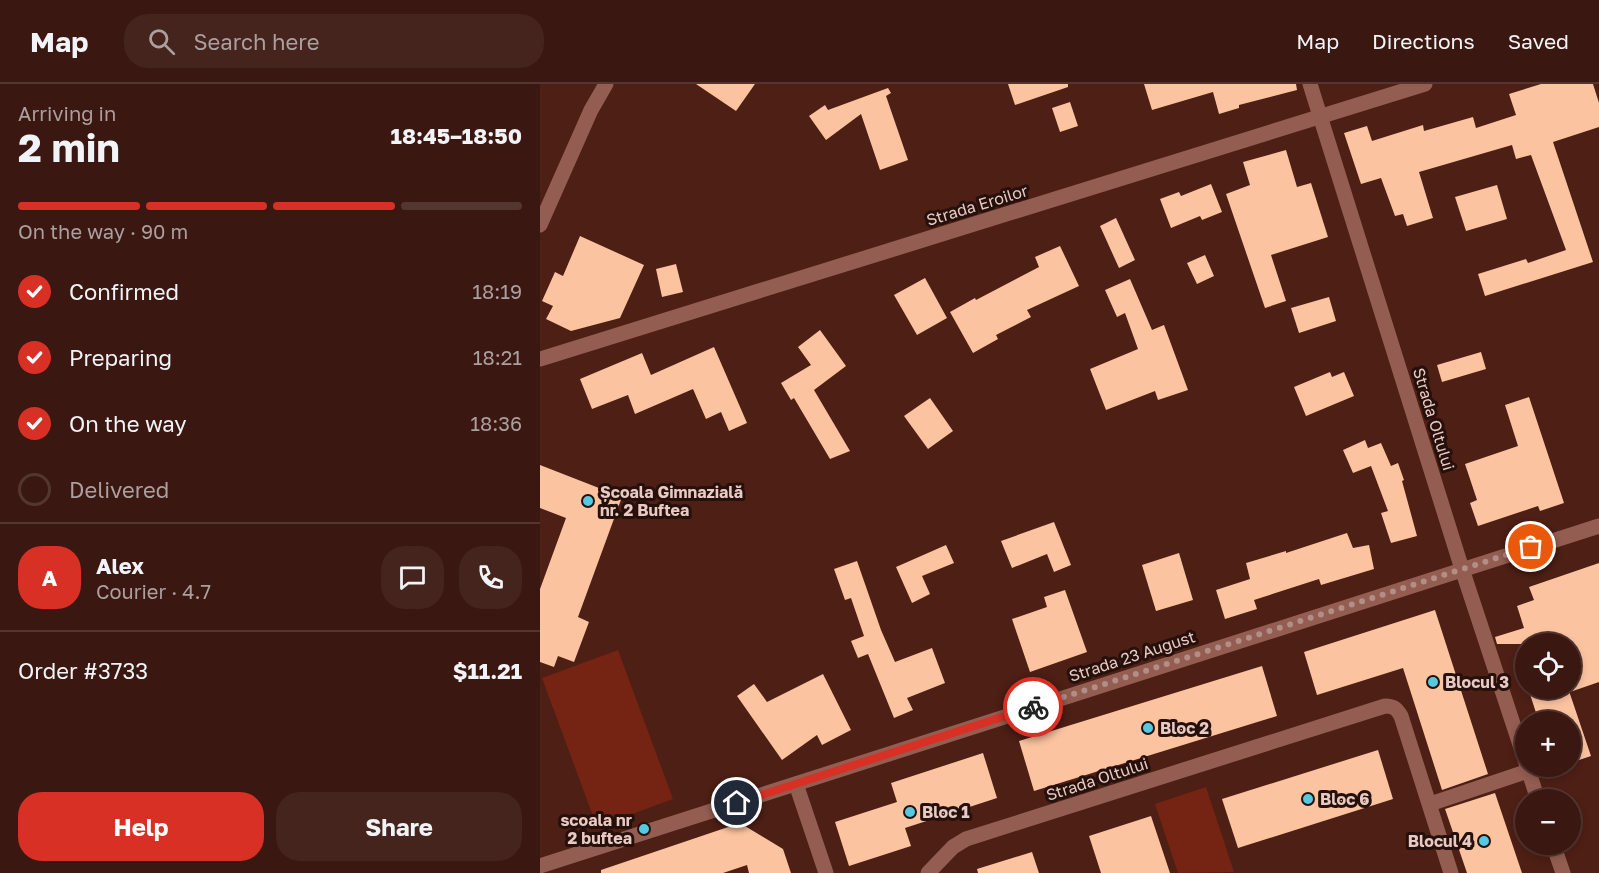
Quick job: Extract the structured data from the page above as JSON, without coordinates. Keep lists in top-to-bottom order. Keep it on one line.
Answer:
{"streets":{"street":["Strada Eroilor","Strada Oltului","Strada 23 August"]},"crossings":[["Strada Eroilor","Strada Oltului"],["Strada Oltului","Strada 23 August"]],"places":["Școala Gimnazială nr. 2 Buftea","Blocul 3","Bloc 2","Bloc 6","Bloc 1","scoala nr 2 buftea","Blocul 4"],"page":{"header":"Map","search":"Search here","nav":["Map","Directions","Saved"],"heading":["2 min","Arriving in","18:45–18:50"],"panel":["Alex","Courier · 4.7","Order #3733","$11.21"],"bar":"On the way · 90 m","list":[["Confirmed","18:19"],["Preparing","18:21"],["On the way","18:36"],"Delivered"],"round":"A","map_buttons":["+","−"],"buttons":["Help","Share"]}}
